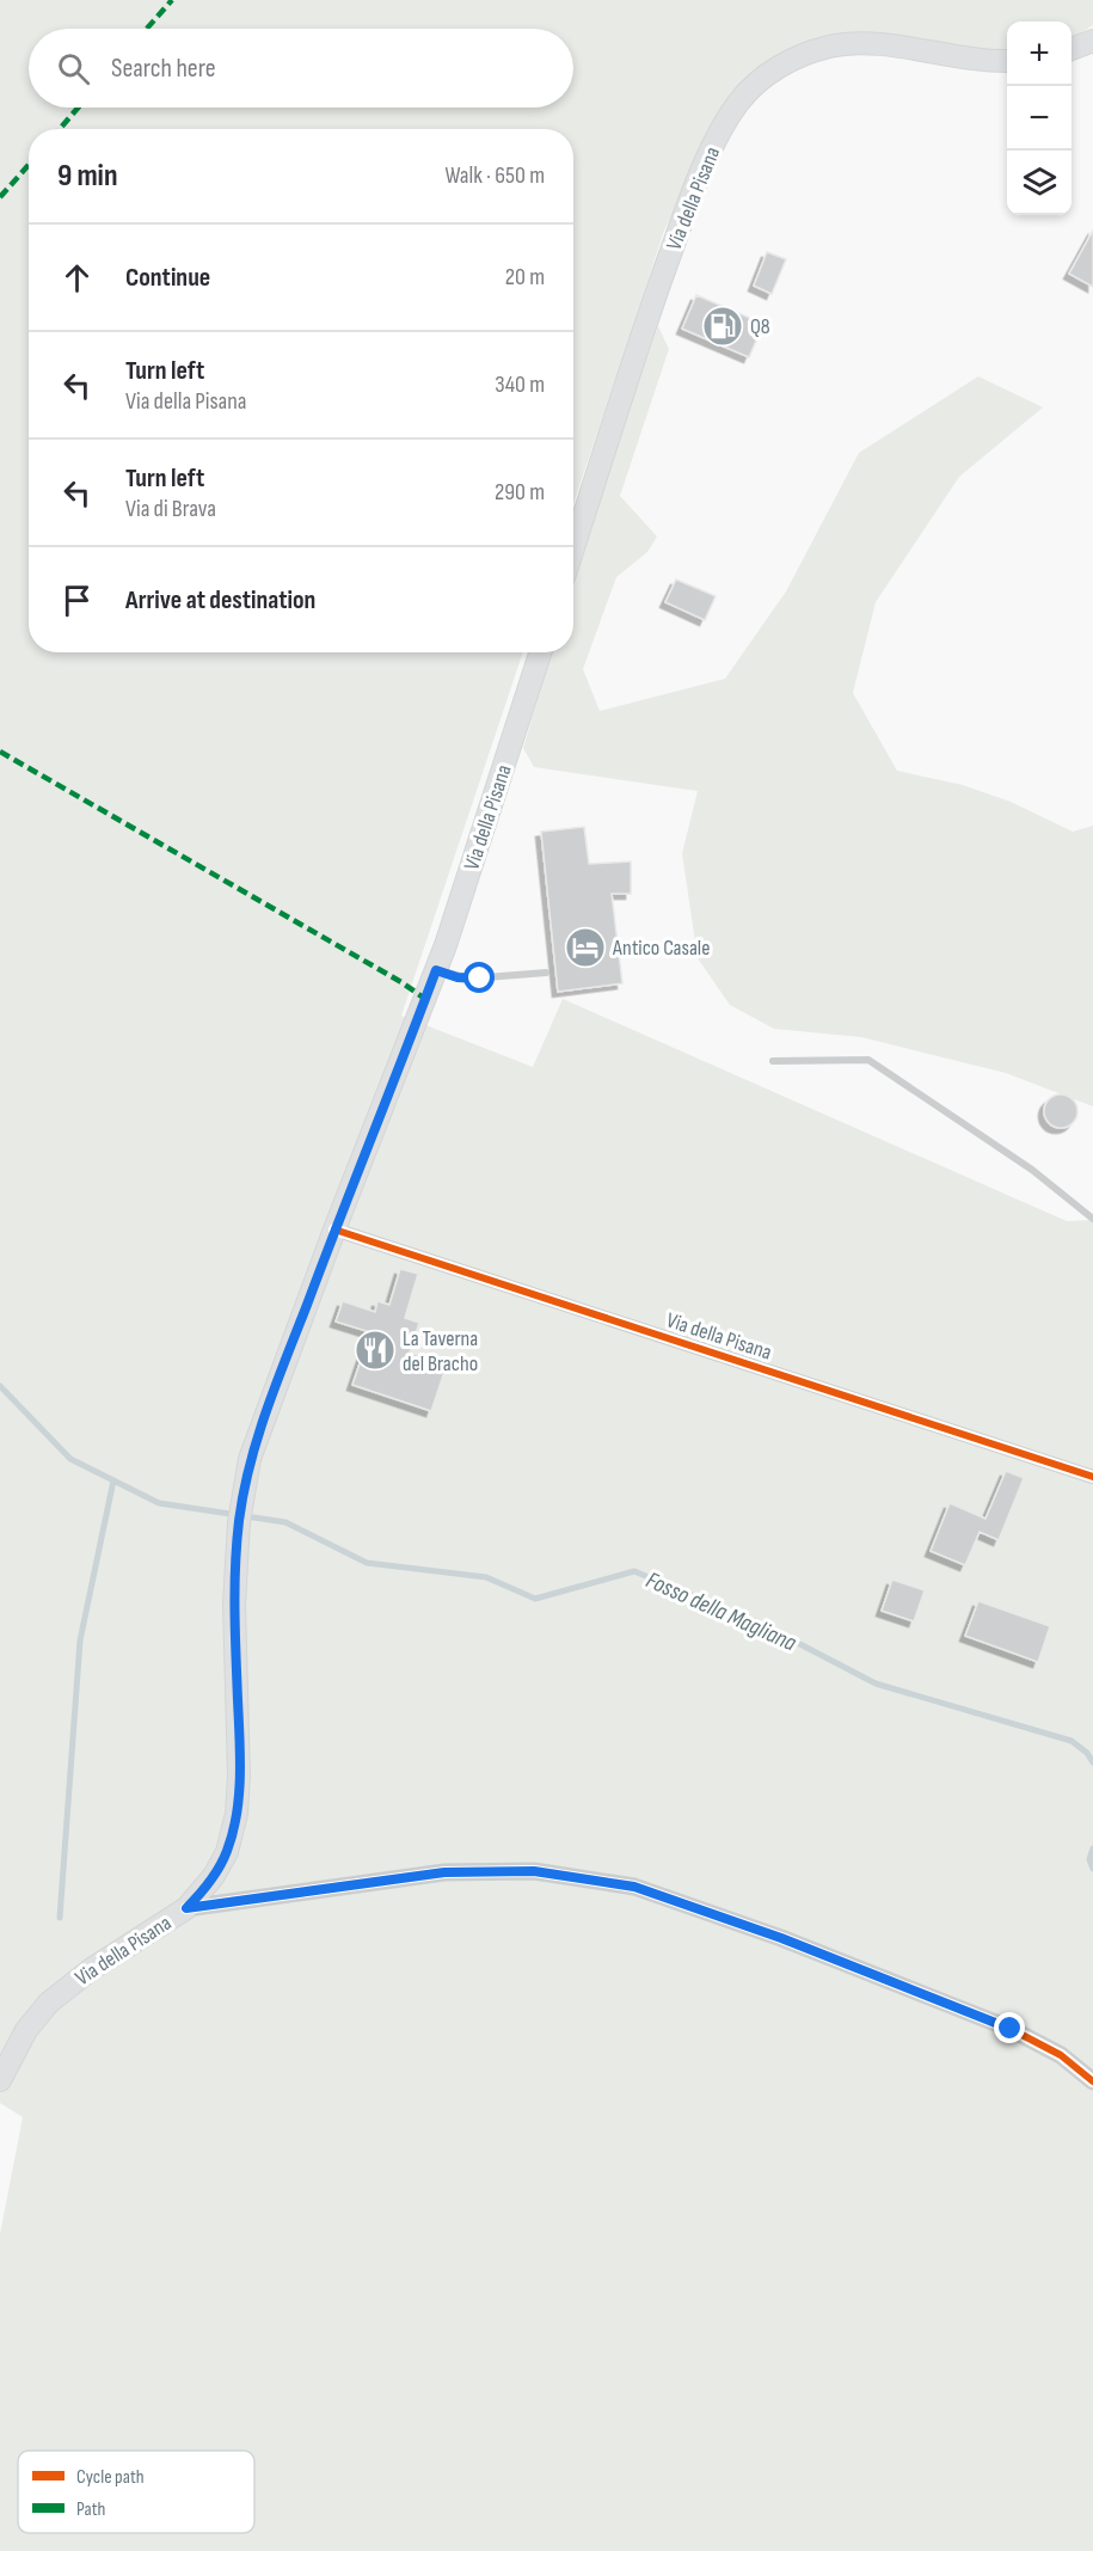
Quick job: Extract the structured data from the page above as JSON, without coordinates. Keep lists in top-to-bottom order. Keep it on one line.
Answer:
{"streets":{"main road":["Via della Pisana"]},"water":["Fosso della Magliana"],"places":{"fuel station":["Q8"],"hotel":["Antico Casale"],"restaurant":["La Taverna del Bracho"]},"legend":["Cycle path","Path"],"page":{"map_buttons":["+","−"],"search":"Search here","heading":["9 min","Walk · 650 m"],"list":[["Continue","20 m"],["Turn left","Via della Pisana","340 m"],["Turn left","Via di Brava","290 m"],"Arrive at destination"]}}
